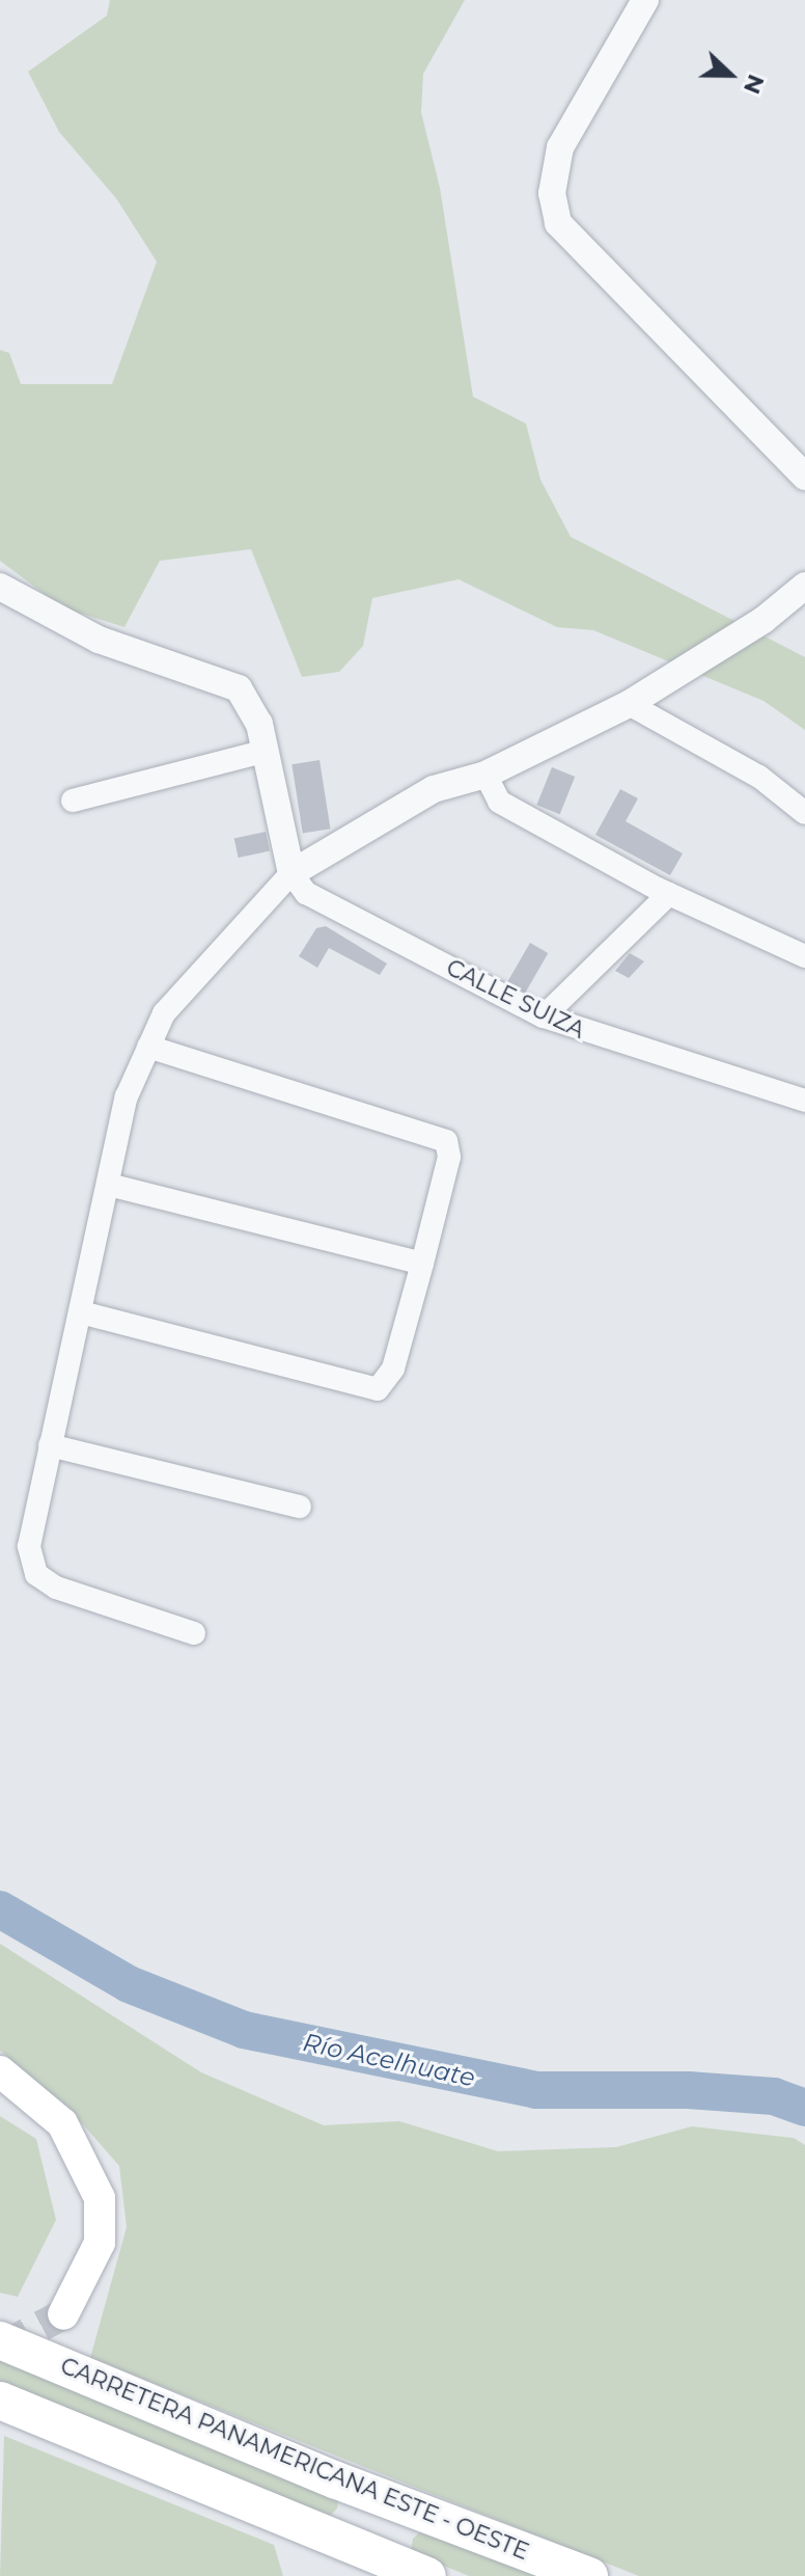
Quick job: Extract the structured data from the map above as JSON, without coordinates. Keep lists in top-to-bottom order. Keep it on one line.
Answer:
{"streets":{"highway":["CARRETERA PANAMERICANA ESTE - OESTE"],"street":["CALLE SUIZA"]},"water":["Río Acelhuate"],"north":"right"}
